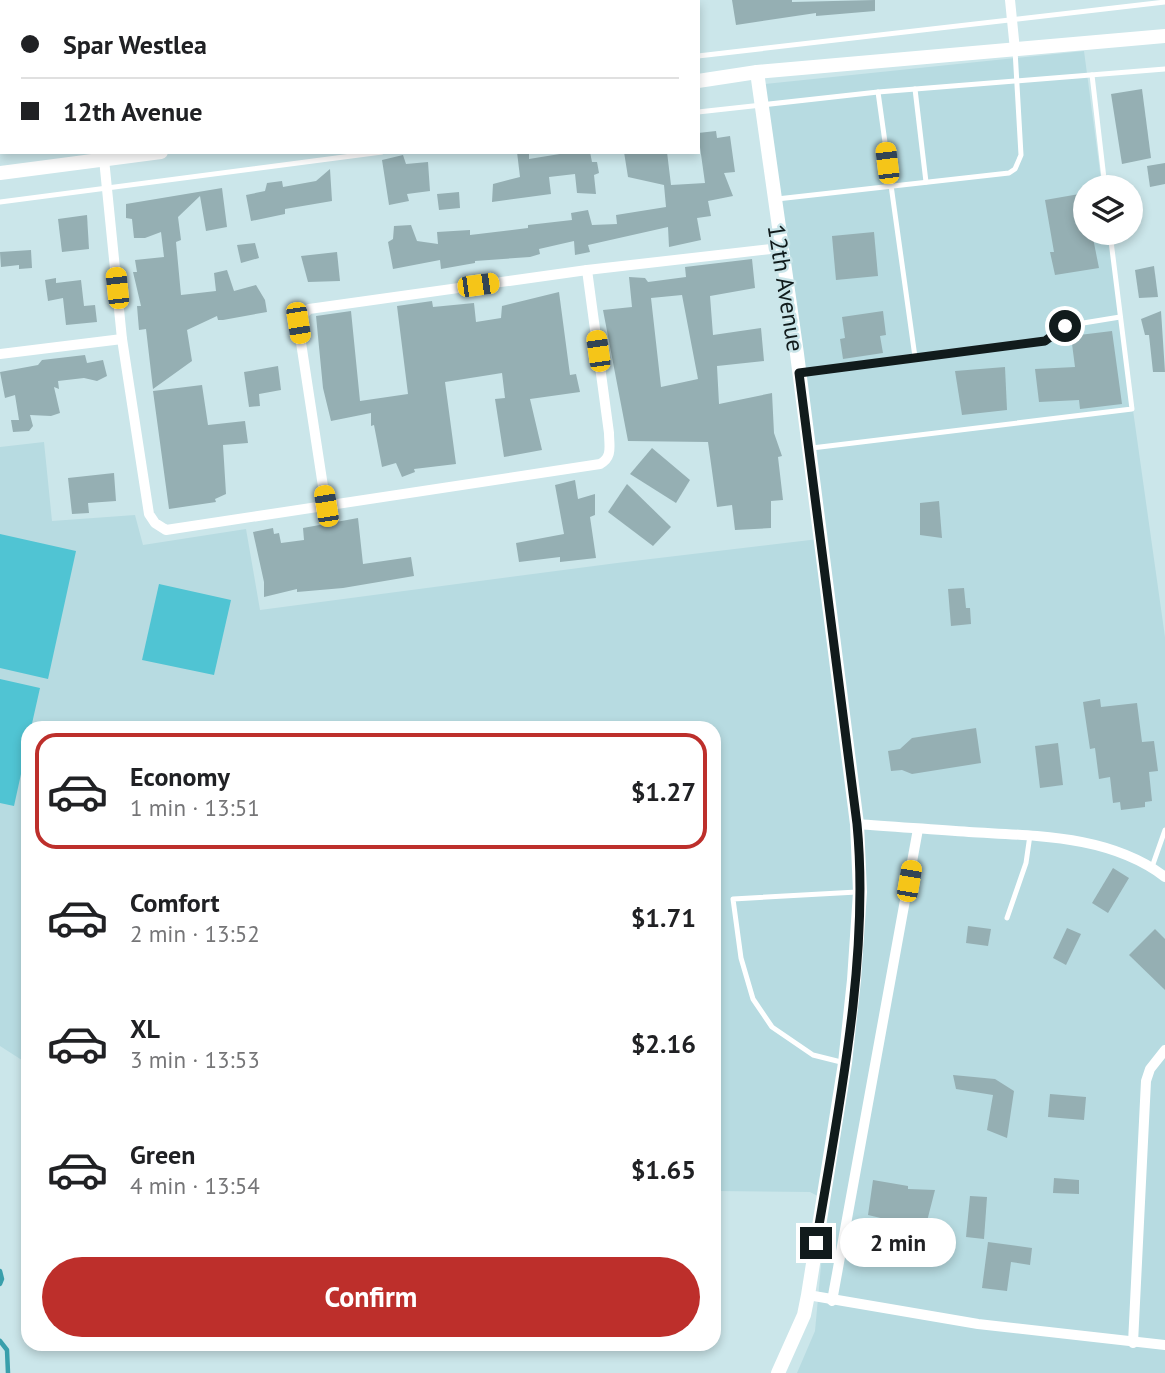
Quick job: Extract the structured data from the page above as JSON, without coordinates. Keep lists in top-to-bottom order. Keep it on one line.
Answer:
{"streets":{"street":["12th Avenue"]},"page":{"banner":["Spar Westlea","12th Avenue"],"list":[{"name":"Economy","note":"1 min · 13:51","value":"$1.27"},{"name":"Comfort","note":"2 min · 13:52","value":"$1.71"},{"name":"XL","note":"3 min · 13:53","value":"$2.16"},{"name":"Green","note":"4 min · 13:54","value":"$1.65"}],"bubble":"2 min","buttons":"Confirm"}}
